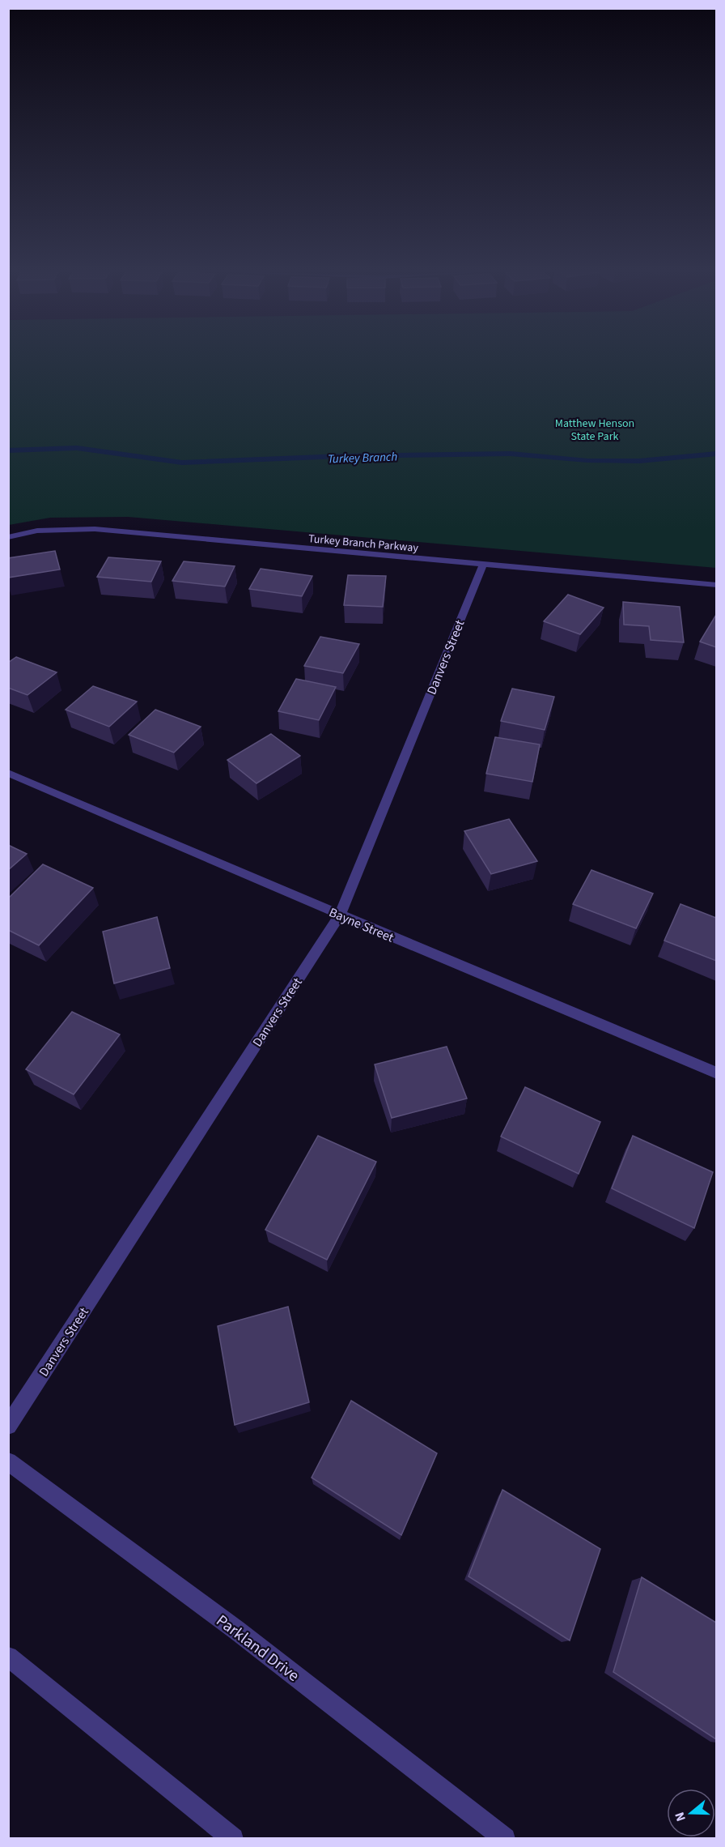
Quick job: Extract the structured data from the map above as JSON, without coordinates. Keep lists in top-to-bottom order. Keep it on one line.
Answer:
{"streets":{"street":["Turkey Branch Parkway","Danvers Street","Bayne Street","Parkland Drive"]},"crossings":[["Turkey Branch Parkway","Danvers Street"],["Danvers Street","Bayne Street"]],"water":["Turkey Branch"],"parks":["Matthew Henson State Park"],"north":"left"}
